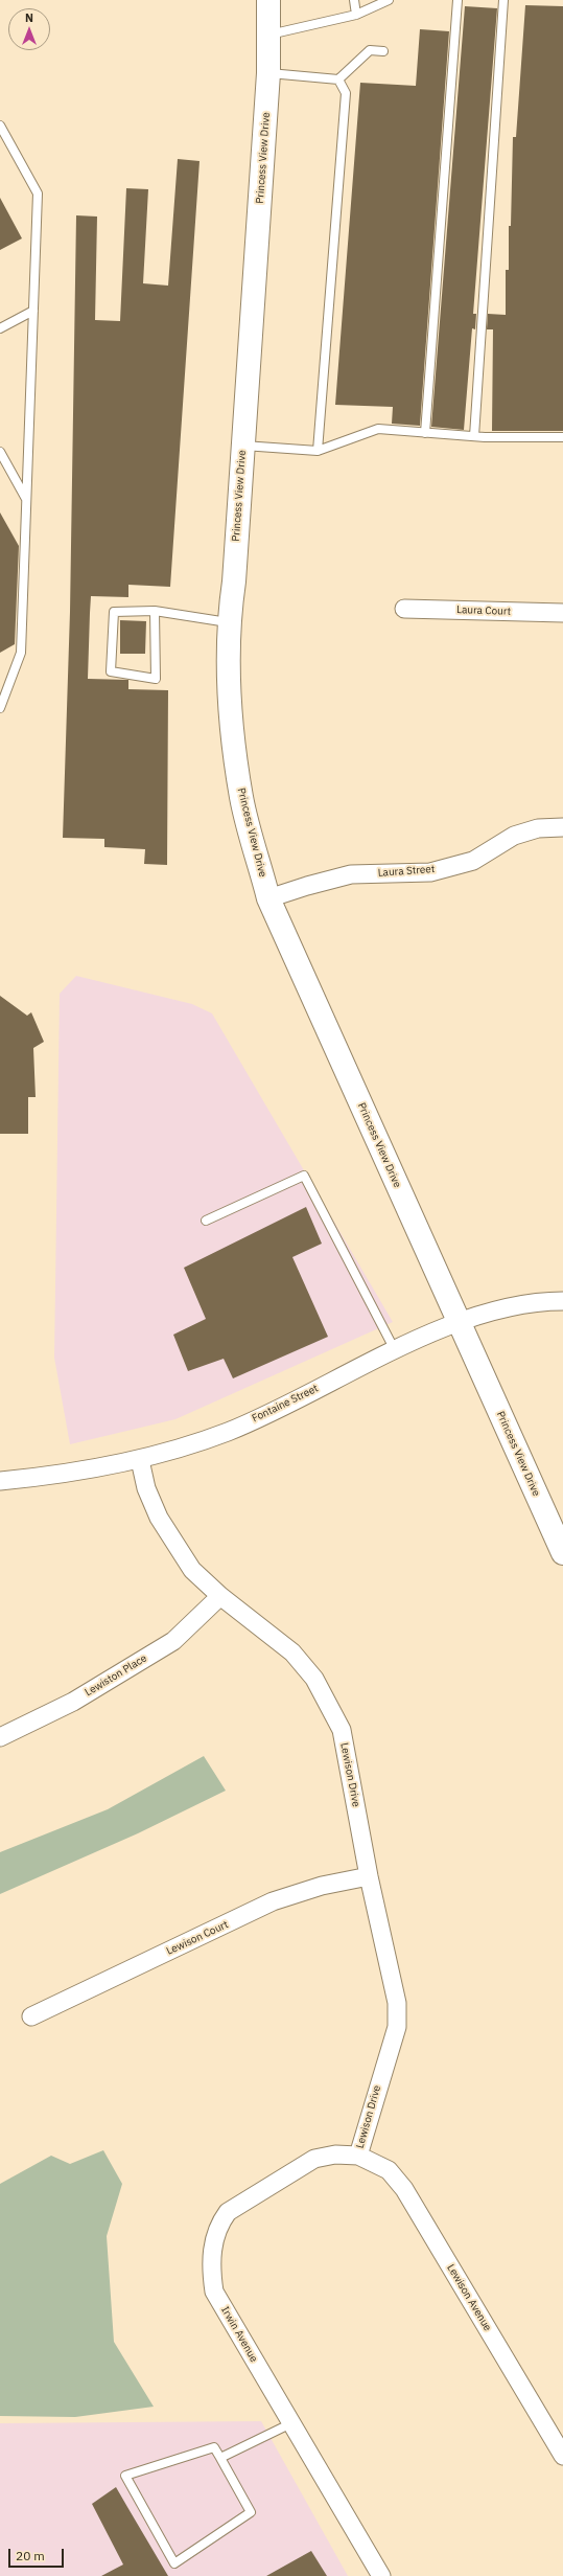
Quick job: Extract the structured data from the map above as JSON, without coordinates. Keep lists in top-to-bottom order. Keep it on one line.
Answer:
{"streets":{"main road":["Princess View Drive"],"street":["Laura Court","Laura Street","Fontaine Street","Lewiston Place","Lewison Drive","Lewison Court","Lewison Avenue","Irwin Avenue"]},"crossings":[["Princess View Drive","Laura Street"],["Princess View Drive","Fontaine Street"],["Fontaine Street","Lewison Drive"],["Lewiston Place","Lewison Drive"],["Lewison Drive","Lewison Court"],["Lewison Drive","Lewison Avenue"],["Lewison Drive","Irwin Avenue"],["Lewison Avenue","Irwin Avenue"]],"scale_bar":"20 m","north":"top"}
